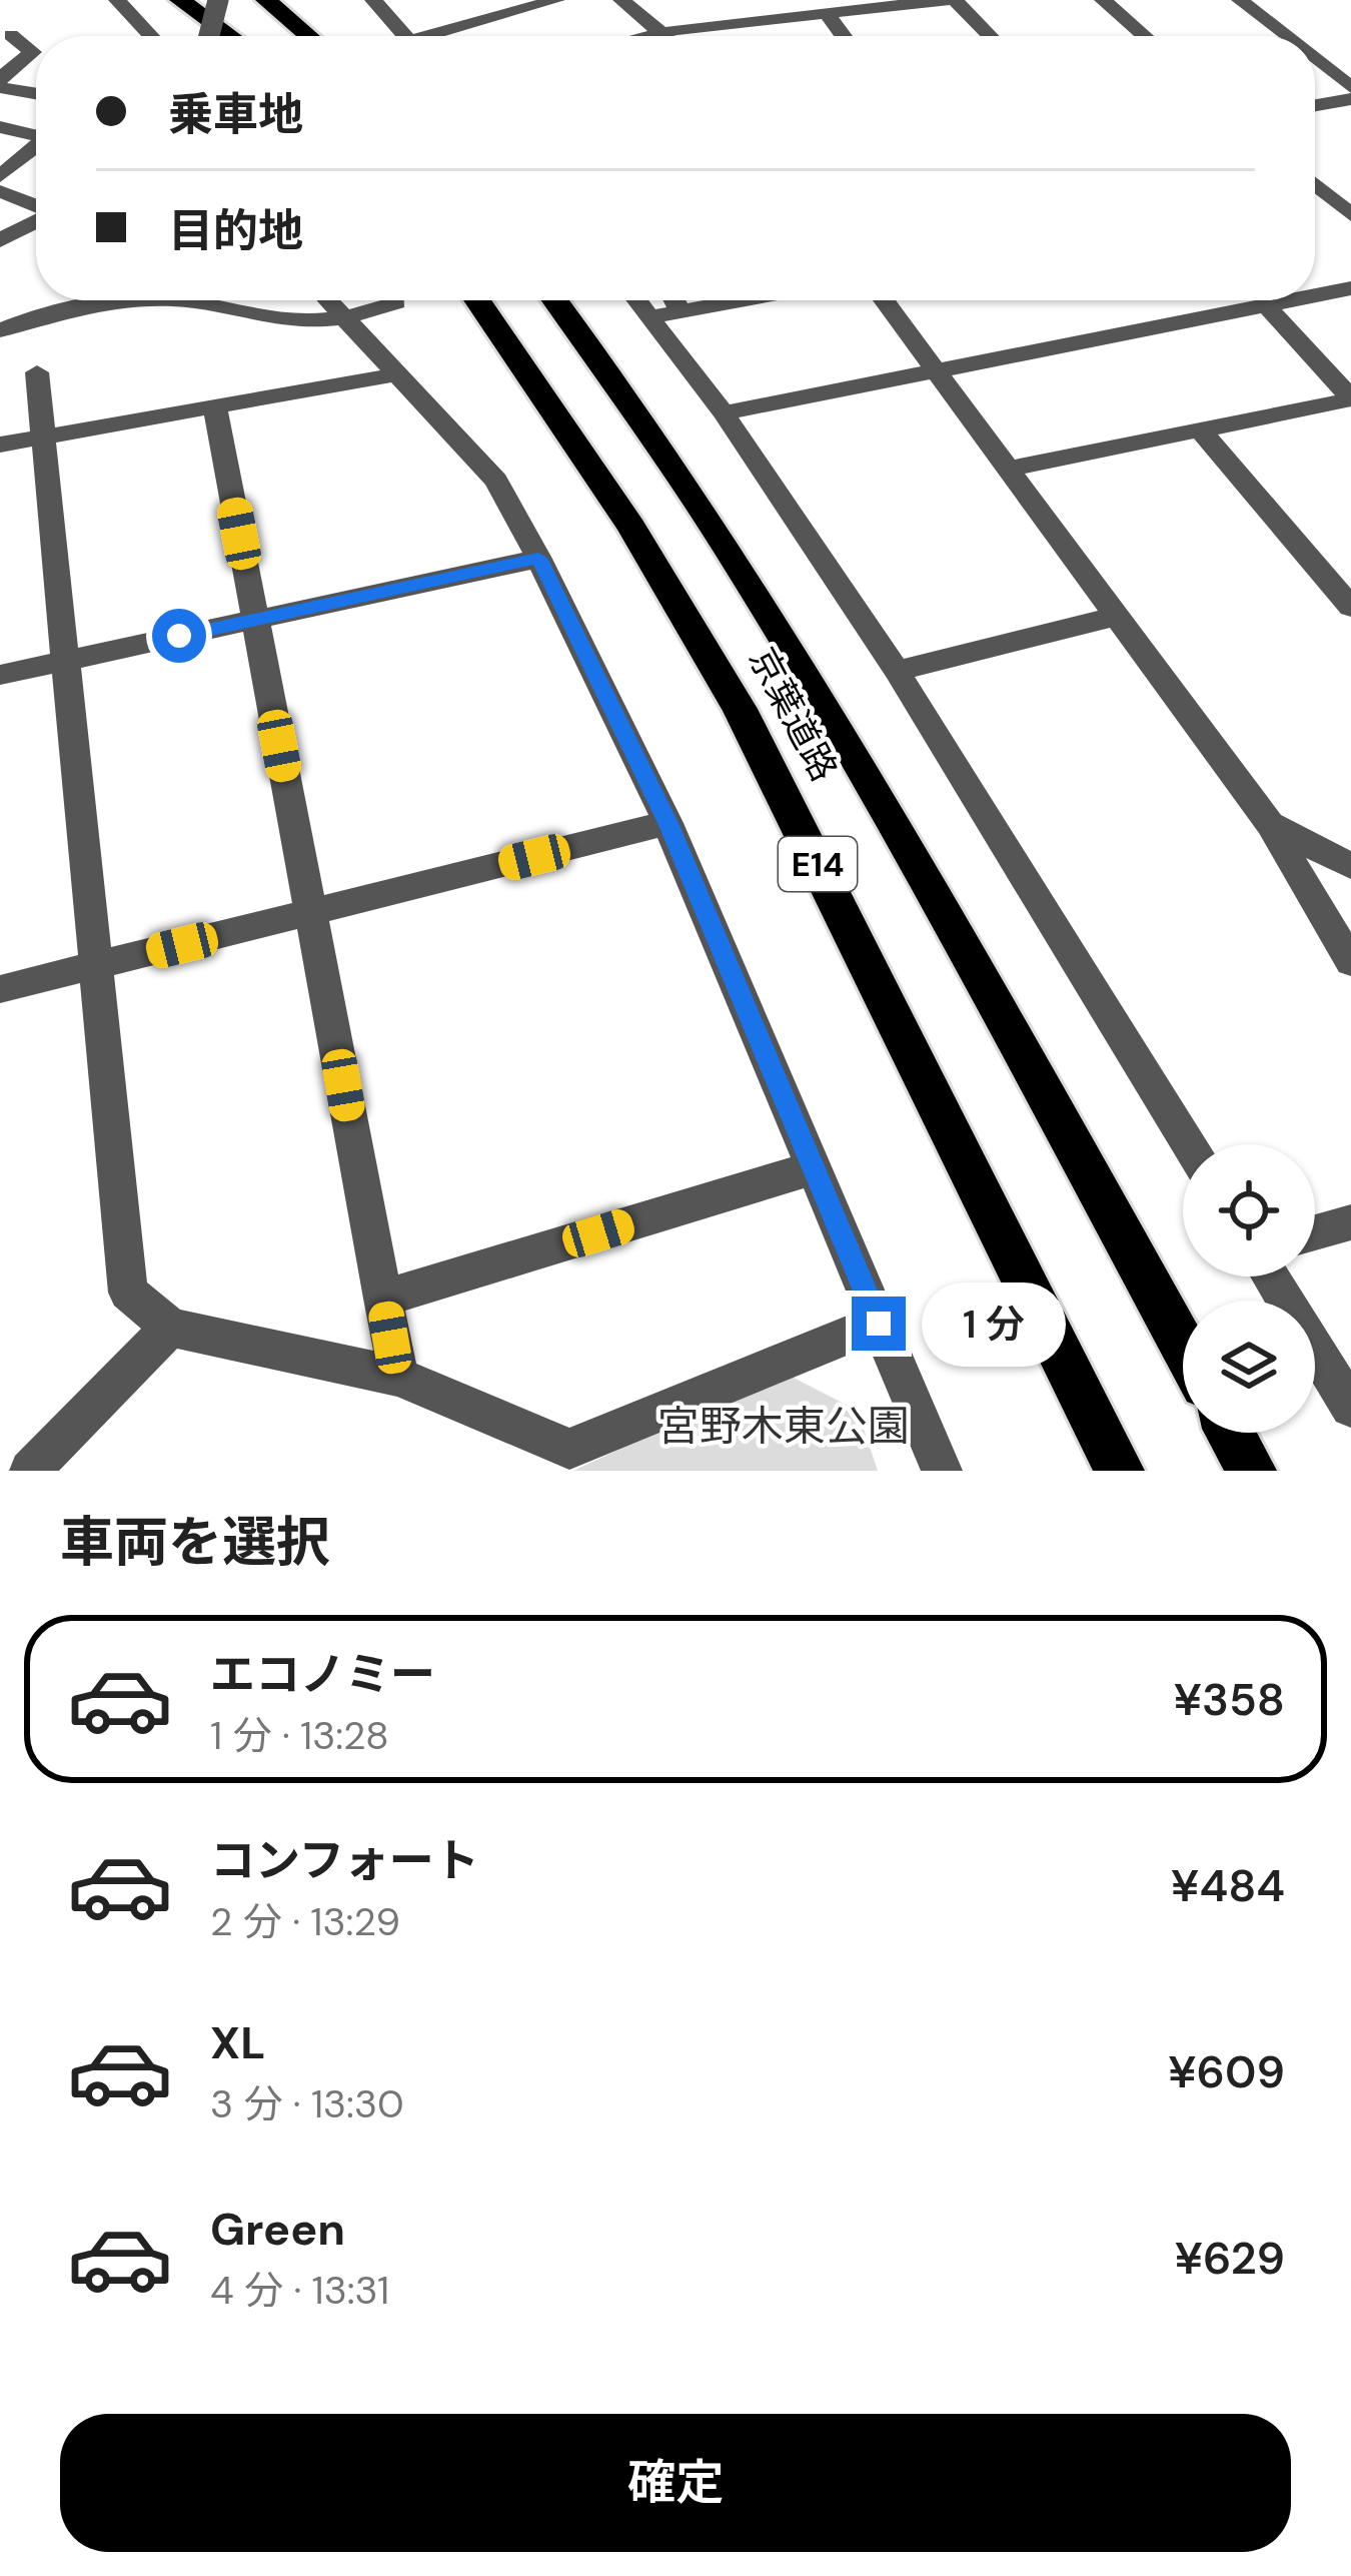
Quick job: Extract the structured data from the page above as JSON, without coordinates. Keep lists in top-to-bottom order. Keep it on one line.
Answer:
{"streets":{"highway":["京葉道路","E14"]},"parks":["宮野木東公園"],"page":{"banner":["乗車地","目的地"],"bubble":"1 分","heading":"車両を選択","list":[{"name":"エコノミー","note":"1 分 · 13:28","value":"¥358"},{"name":"コンフォート","note":"2 分 · 13:29","value":"¥484"},{"name":"XL","note":"3 分 · 13:30","value":"¥609"},{"name":"Green","note":"4 分 · 13:31","value":"¥629"}],"buttons":"確定"}}
